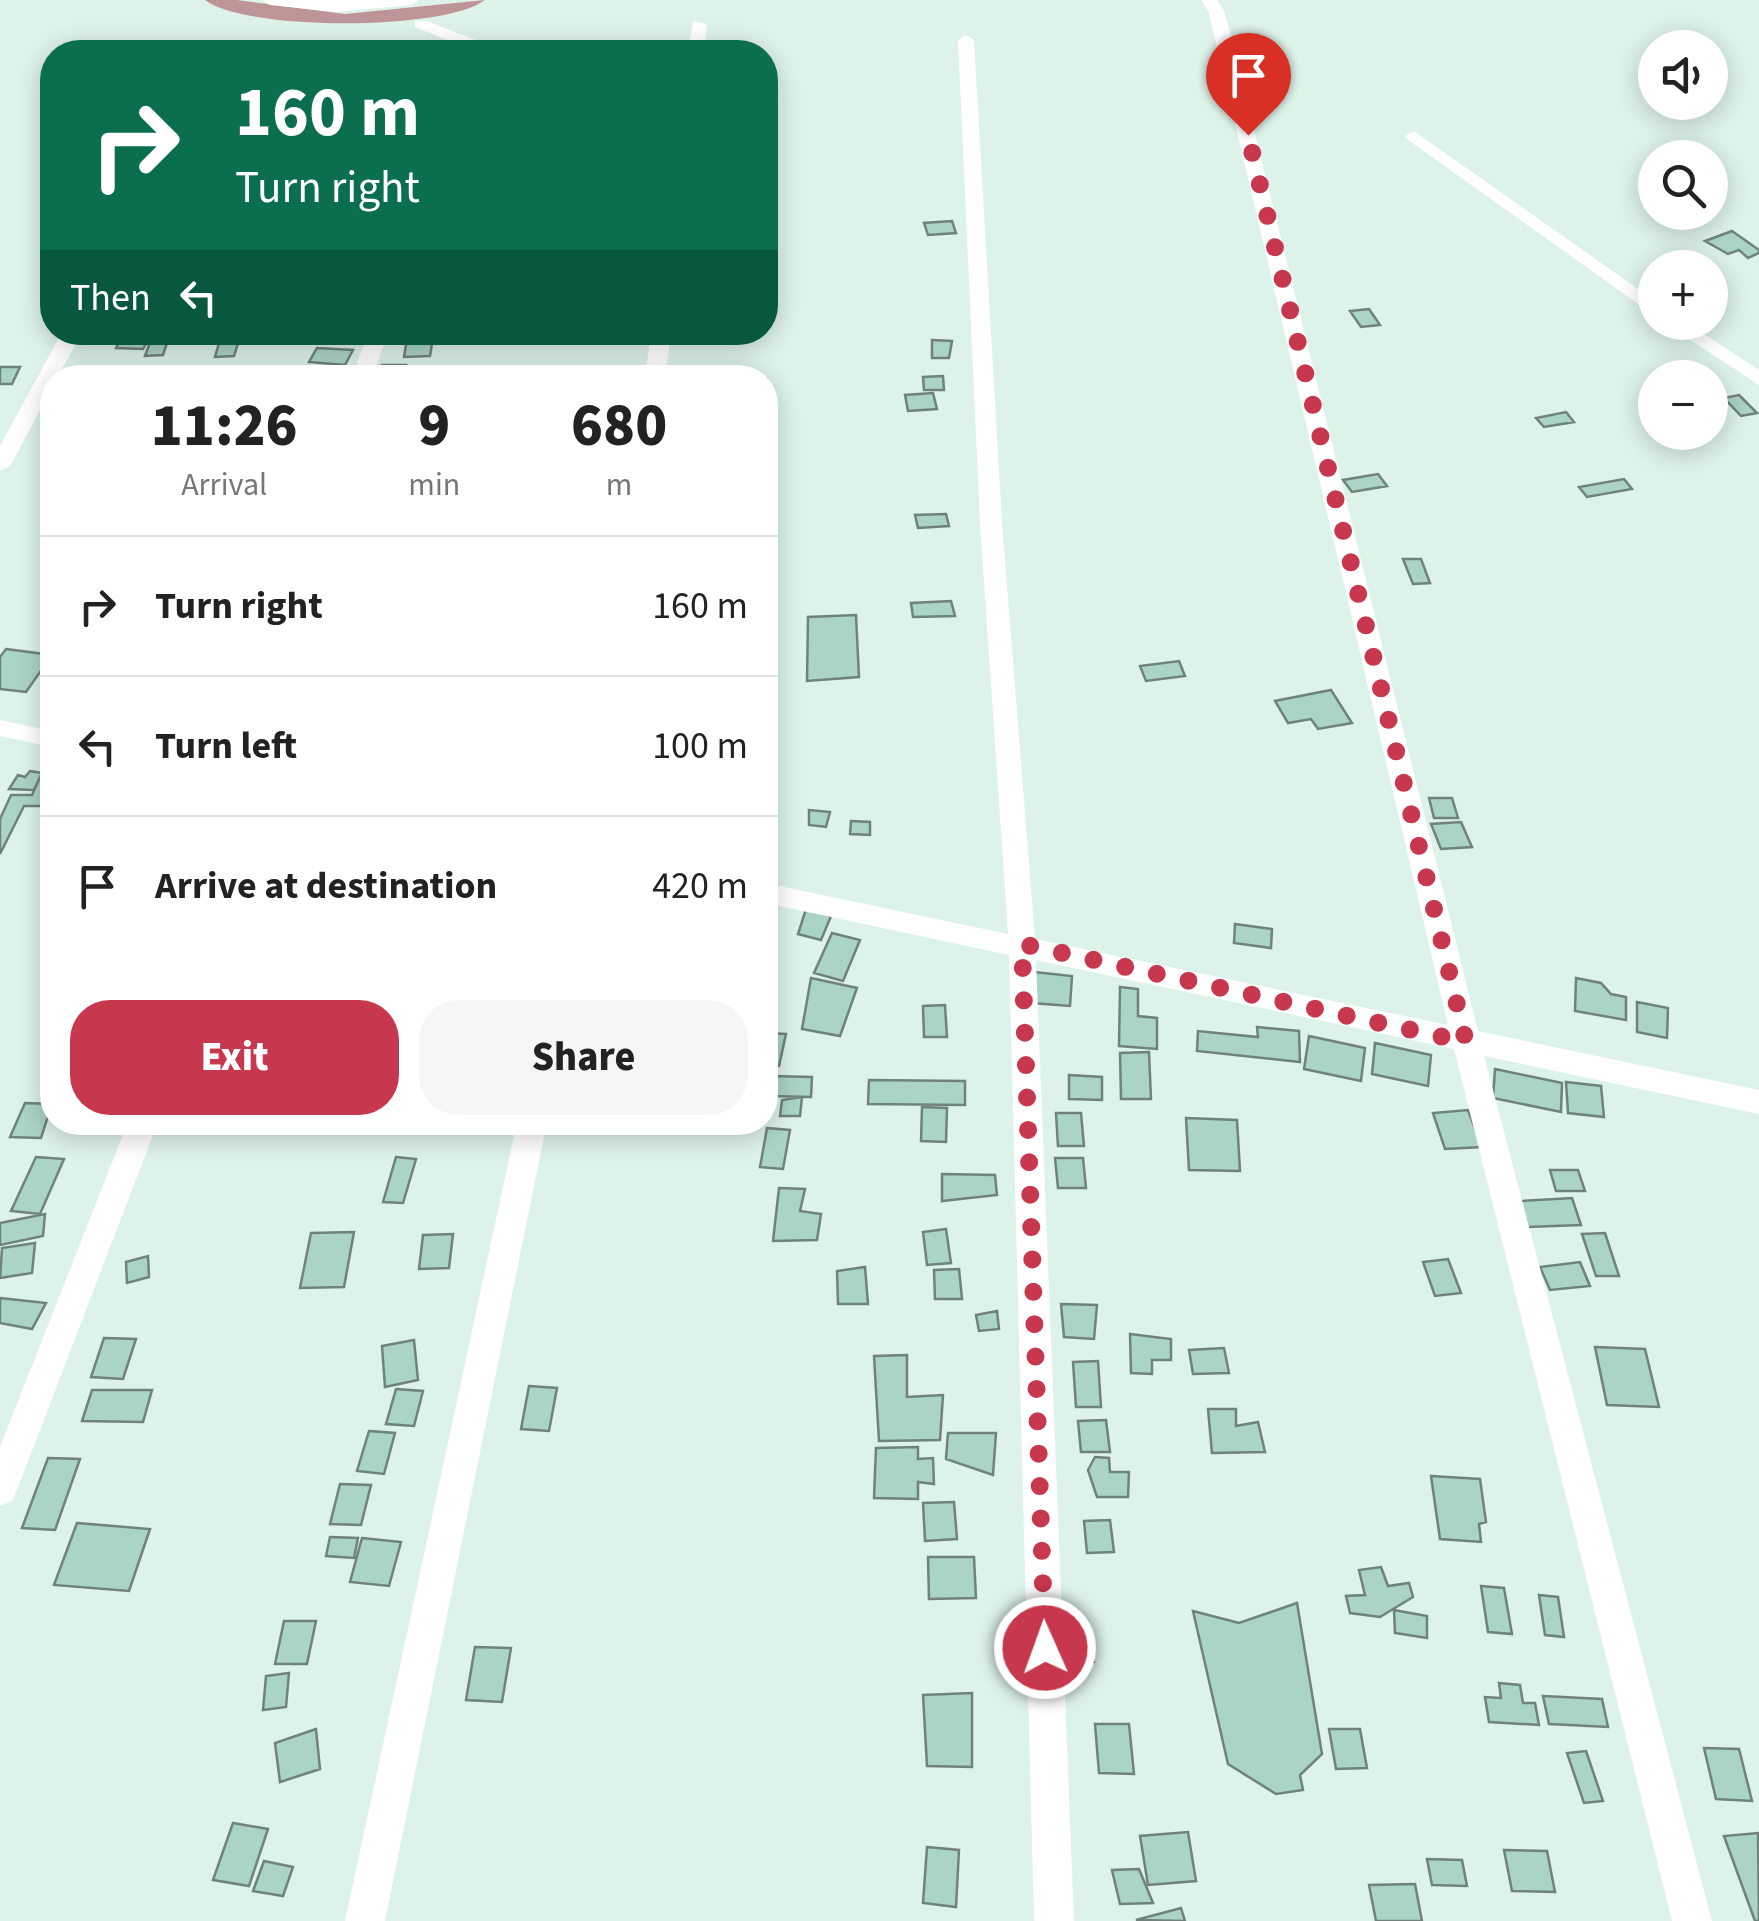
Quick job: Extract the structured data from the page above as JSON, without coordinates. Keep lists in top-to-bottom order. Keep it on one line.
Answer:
{"page":{"map_buttons":["+","−"],"turn":["160 m","Turn right"],"then":"Then","eta":["11:26","Arrival","9","min","680","m"],"list":[{"name":"Turn right","value":"160 m"},{"name":"Turn left","value":"100 m"},{"name":"Arrive at destination","value":"420 m"}],"buttons":["Exit","Share"]}}
